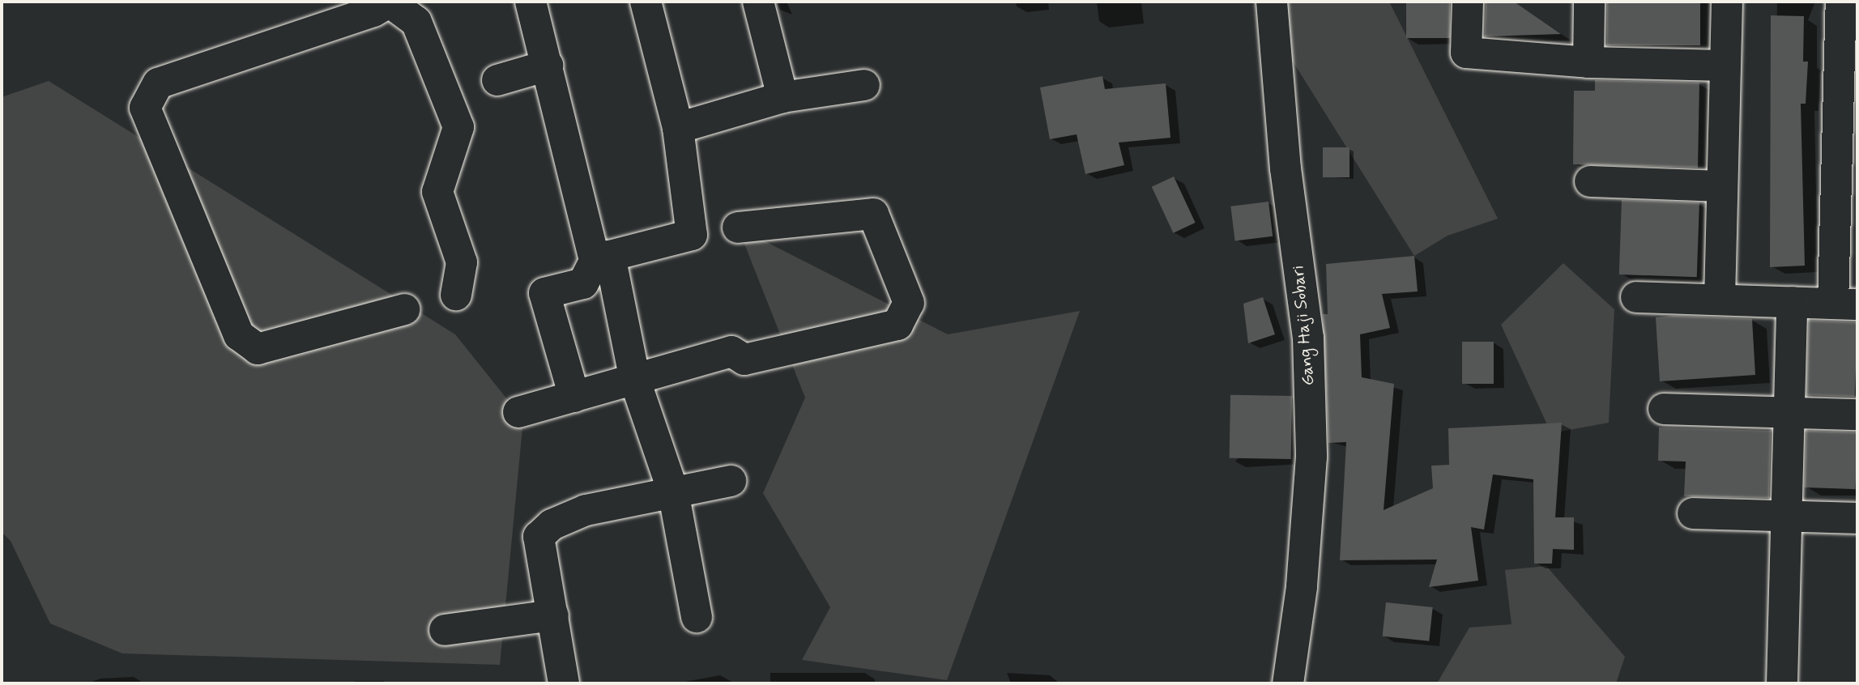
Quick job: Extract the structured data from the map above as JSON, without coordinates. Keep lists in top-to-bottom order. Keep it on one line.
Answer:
{"streets":{"street":["Gang Haji Sobari"]}}
